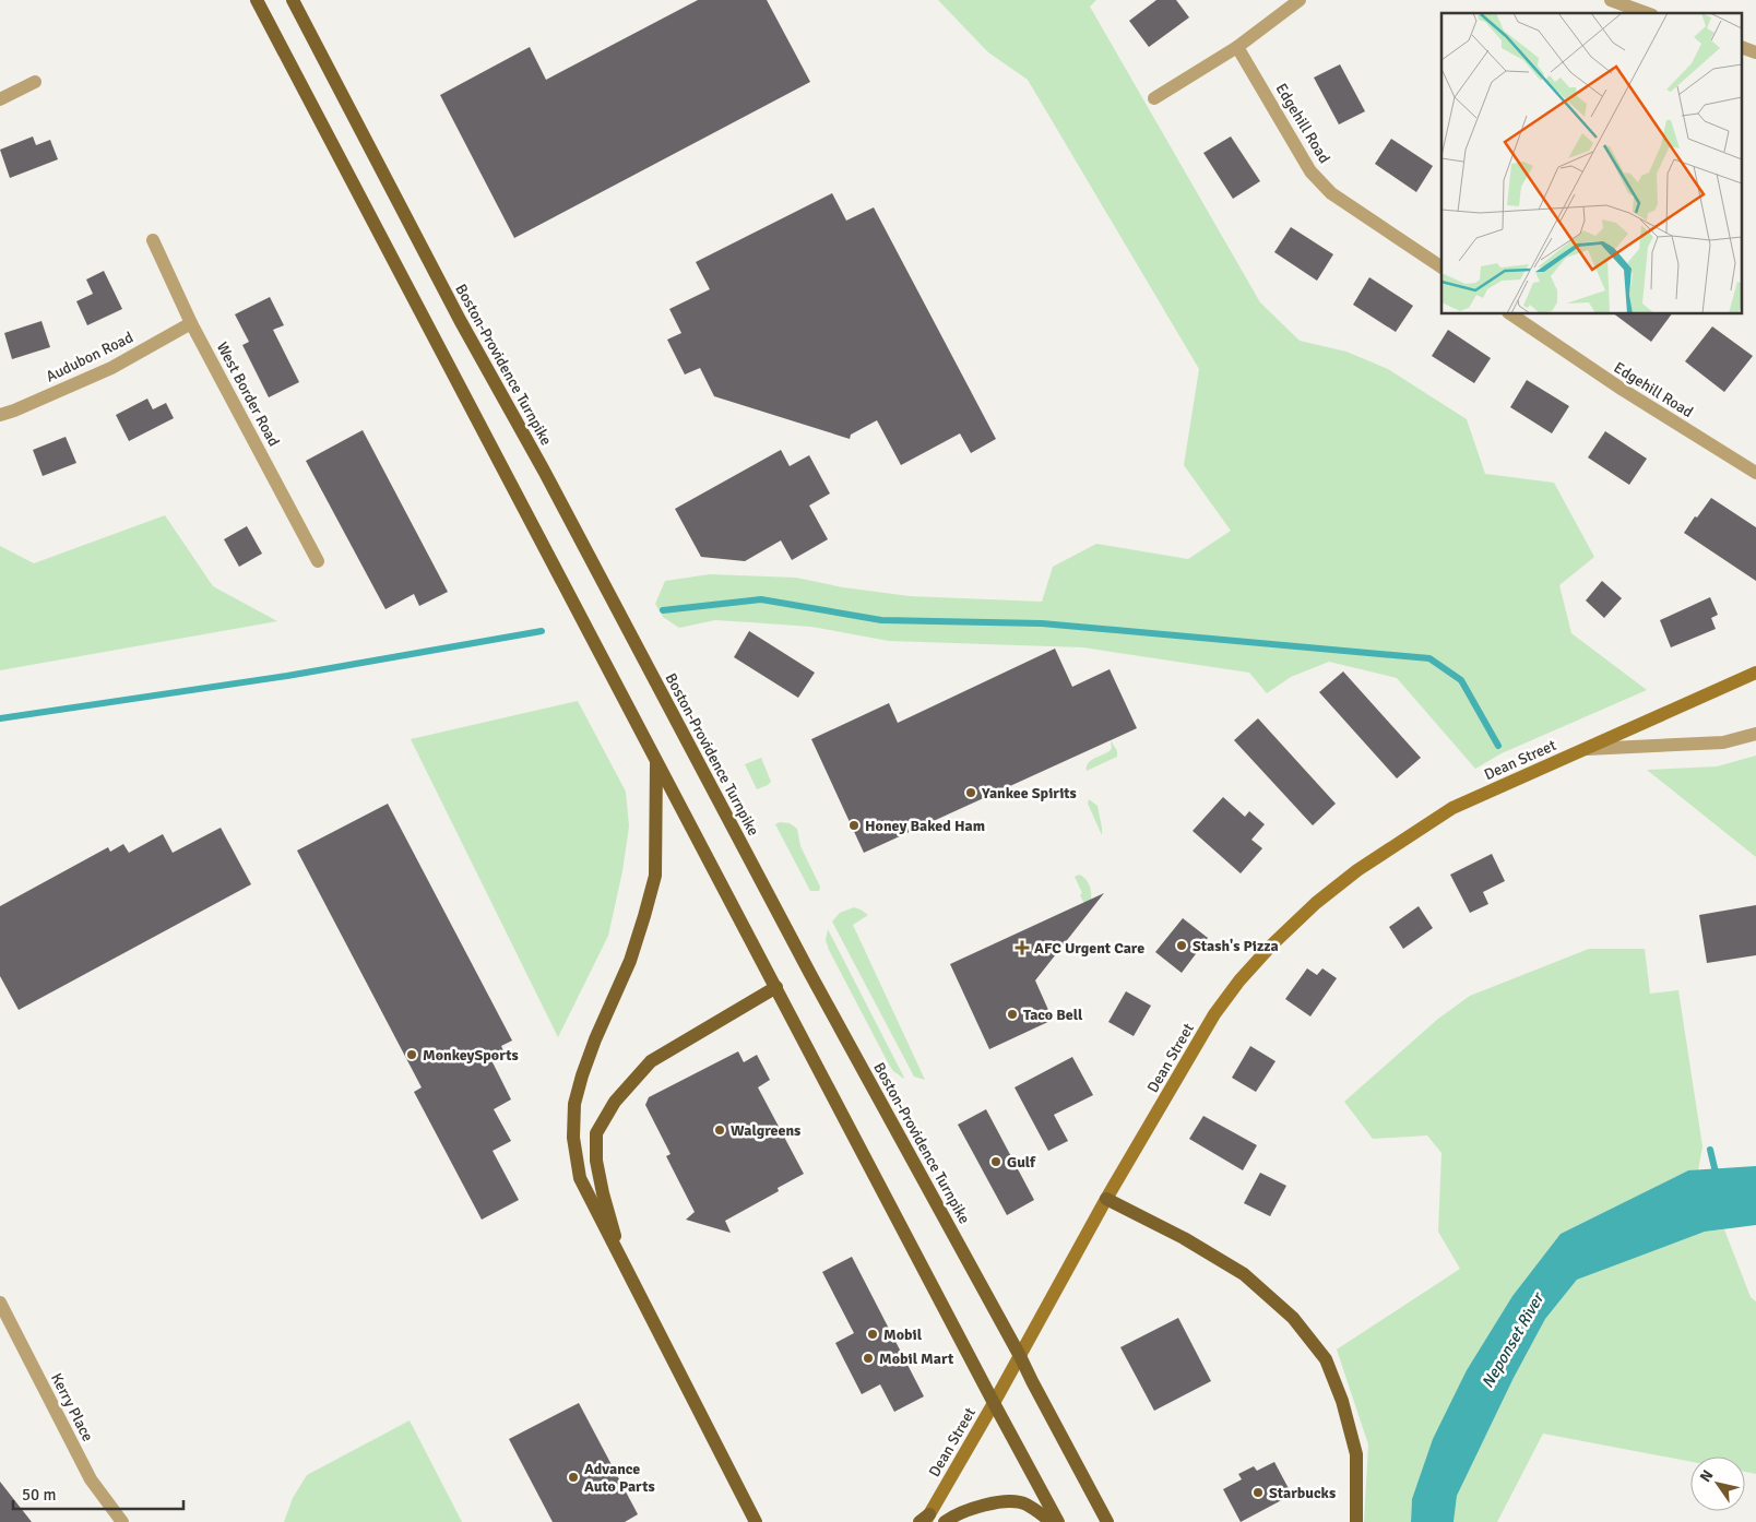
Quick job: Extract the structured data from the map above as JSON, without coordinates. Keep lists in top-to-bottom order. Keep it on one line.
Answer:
{"streets":{"main road":["Boston-Providence Turnpike","Dean Street"],"street":["Edgehill Road","Audubon Road","West Border Road","Kerry Place"]},"crossings":[["Audubon Road","West Border Road"],["Boston-Providence Turnpike","Dean Street"]],"water":["Neponset River"],"places":{"other":["Yankee Spirits","Honey Baked Ham","Stash's Pizza","Taco Bell","MonkeySports","Walgreens","Gulf","Mobil","Mobil Mart","Advance Auto Parts","Starbucks"],"health":["AFC Urgent Care"]},"scale_bar":"50 m","north":"top left"}
